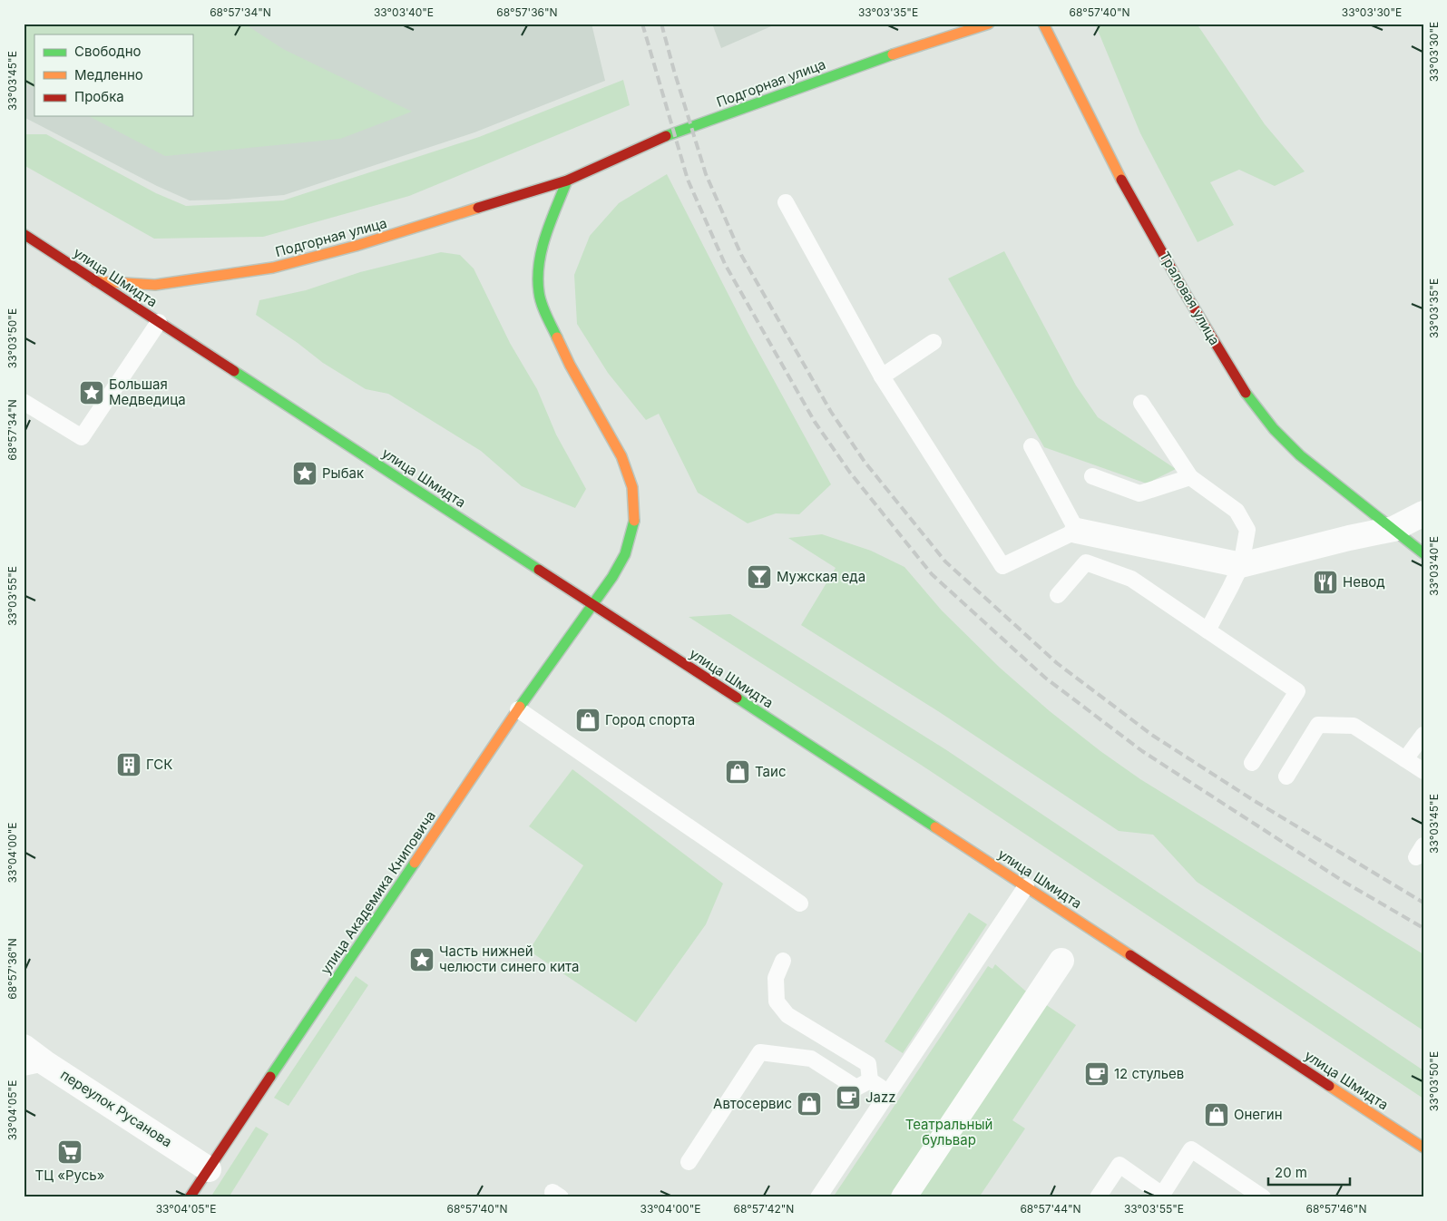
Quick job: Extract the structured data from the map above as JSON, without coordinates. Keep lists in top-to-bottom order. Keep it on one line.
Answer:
{"streets":{"main road":["Подгорная улица","улица Шмидта","Траловая улица","улица Академика Книповича"],"street":["переулок Русанова"]},"crossings":[["Подгорная улица","улица Шмидта"],["улица Шмидта","улица Академика Книповича"],["улица Академика Книповича","переулок Русанова"]],"parks":["Театральный бульвар"],"places":{"place":["Большая Медведица","Рыбак","Часть нижней челюсти синего кита"],"bar":["Мужская еда"],"restaurant":["Невод"],"shop":["Город спорта","Таис","Автосервис","Онегин"],"building":["ГСК"],"cafe":["12 стульев","Jazz"],"supermarket":["ТЦ «Русь»"]},"legend":["Свободно","Медленно","Пробка"],"scale_bar":"20 m","coordinates":["68°57'34\"N","33°03'40\"E","68°57'36\"N","33°03'35\"E","68°57'40\"N","33°03'30\"E","33°03'45\"E","33°03'50\"E","33°03'55\"E","33°04'00\"E","33°04'05\"E","68°57'42\"N","68°57'44\"N","68°57'46\"N"]}
